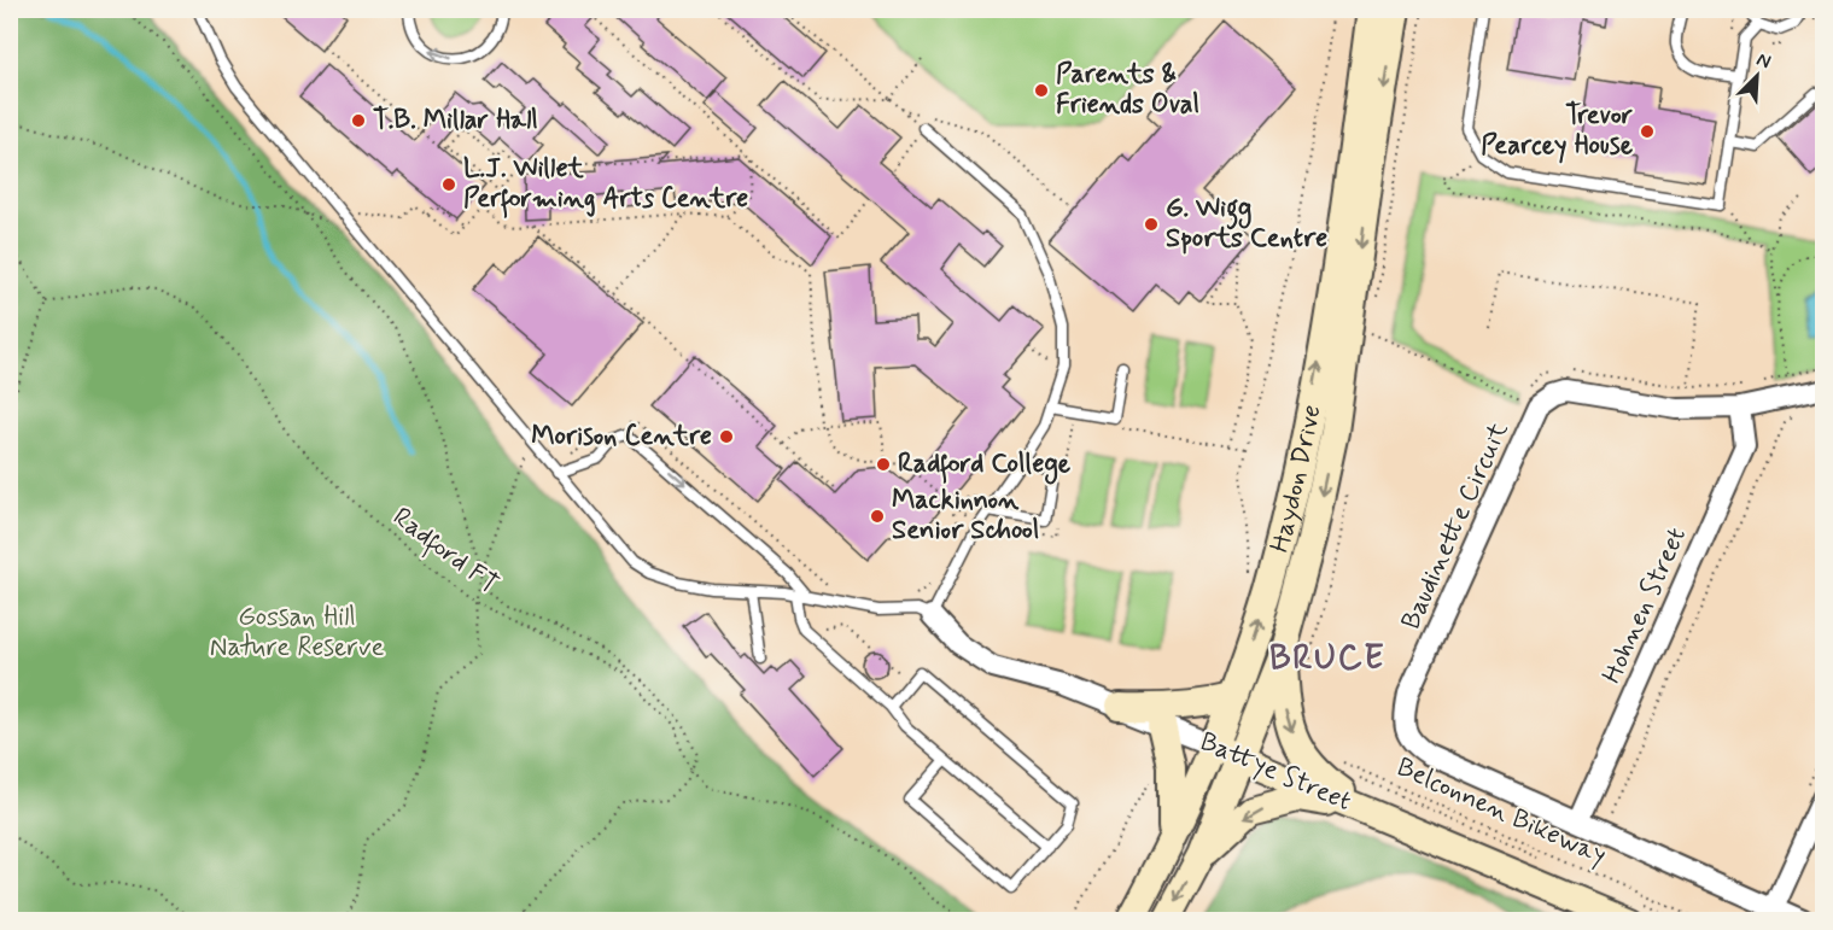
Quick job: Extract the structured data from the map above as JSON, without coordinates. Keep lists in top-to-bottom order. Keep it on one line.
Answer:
{"streets":{"main road":["Haydon Drive","Battye Street"],"street":["Baudinette Circuit","Hohnen Street"],"path":["Radford FT","Belconnen Bikeway"]},"crossings":[["Haydon Drive","Battye Street"],["Baudinette Circuit","Hohnen Street"]],"districts":["BRUCE"],"parks":["Gossan Hill Nature Reserve"],"places":["Parents & Friends Oval","T.B. Millar Hall","Trevor Pearcey House","L.J. Willet Performing Arts Centre","G. Wigg Sports Centre","Morison Centre","Radford College","Mackinnon Senior School"],"north":"top right"}
